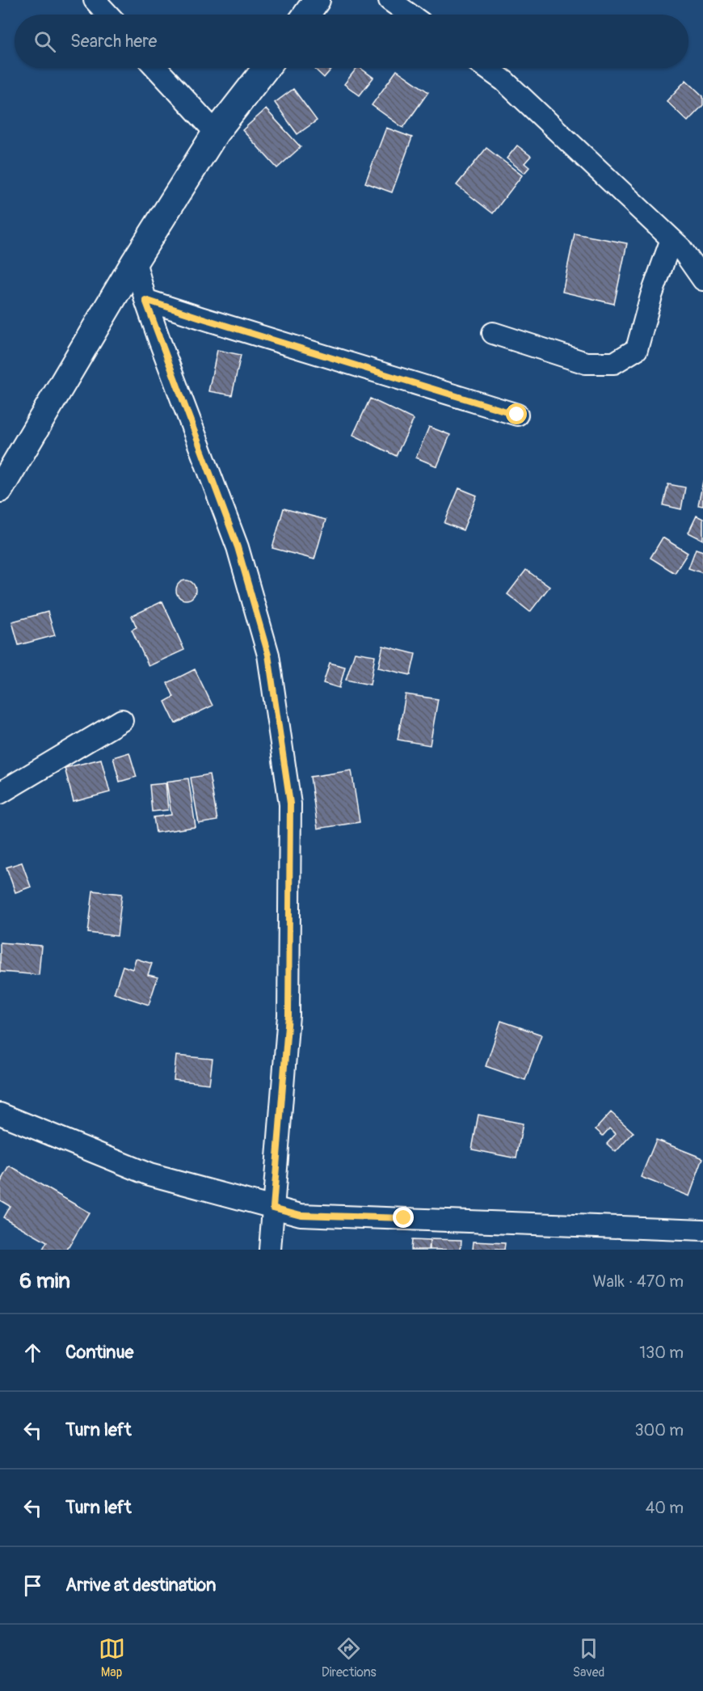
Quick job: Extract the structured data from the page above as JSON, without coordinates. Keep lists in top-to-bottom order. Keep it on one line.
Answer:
{"page":{"search":"Search here","heading":["6 min","Walk · 470 m"],"list":[["Continue","130 m"],["Turn left","300 m"],["Turn left","40 m"],"Arrive at destination"],"nav":["Map","Directions","Saved"]}}
